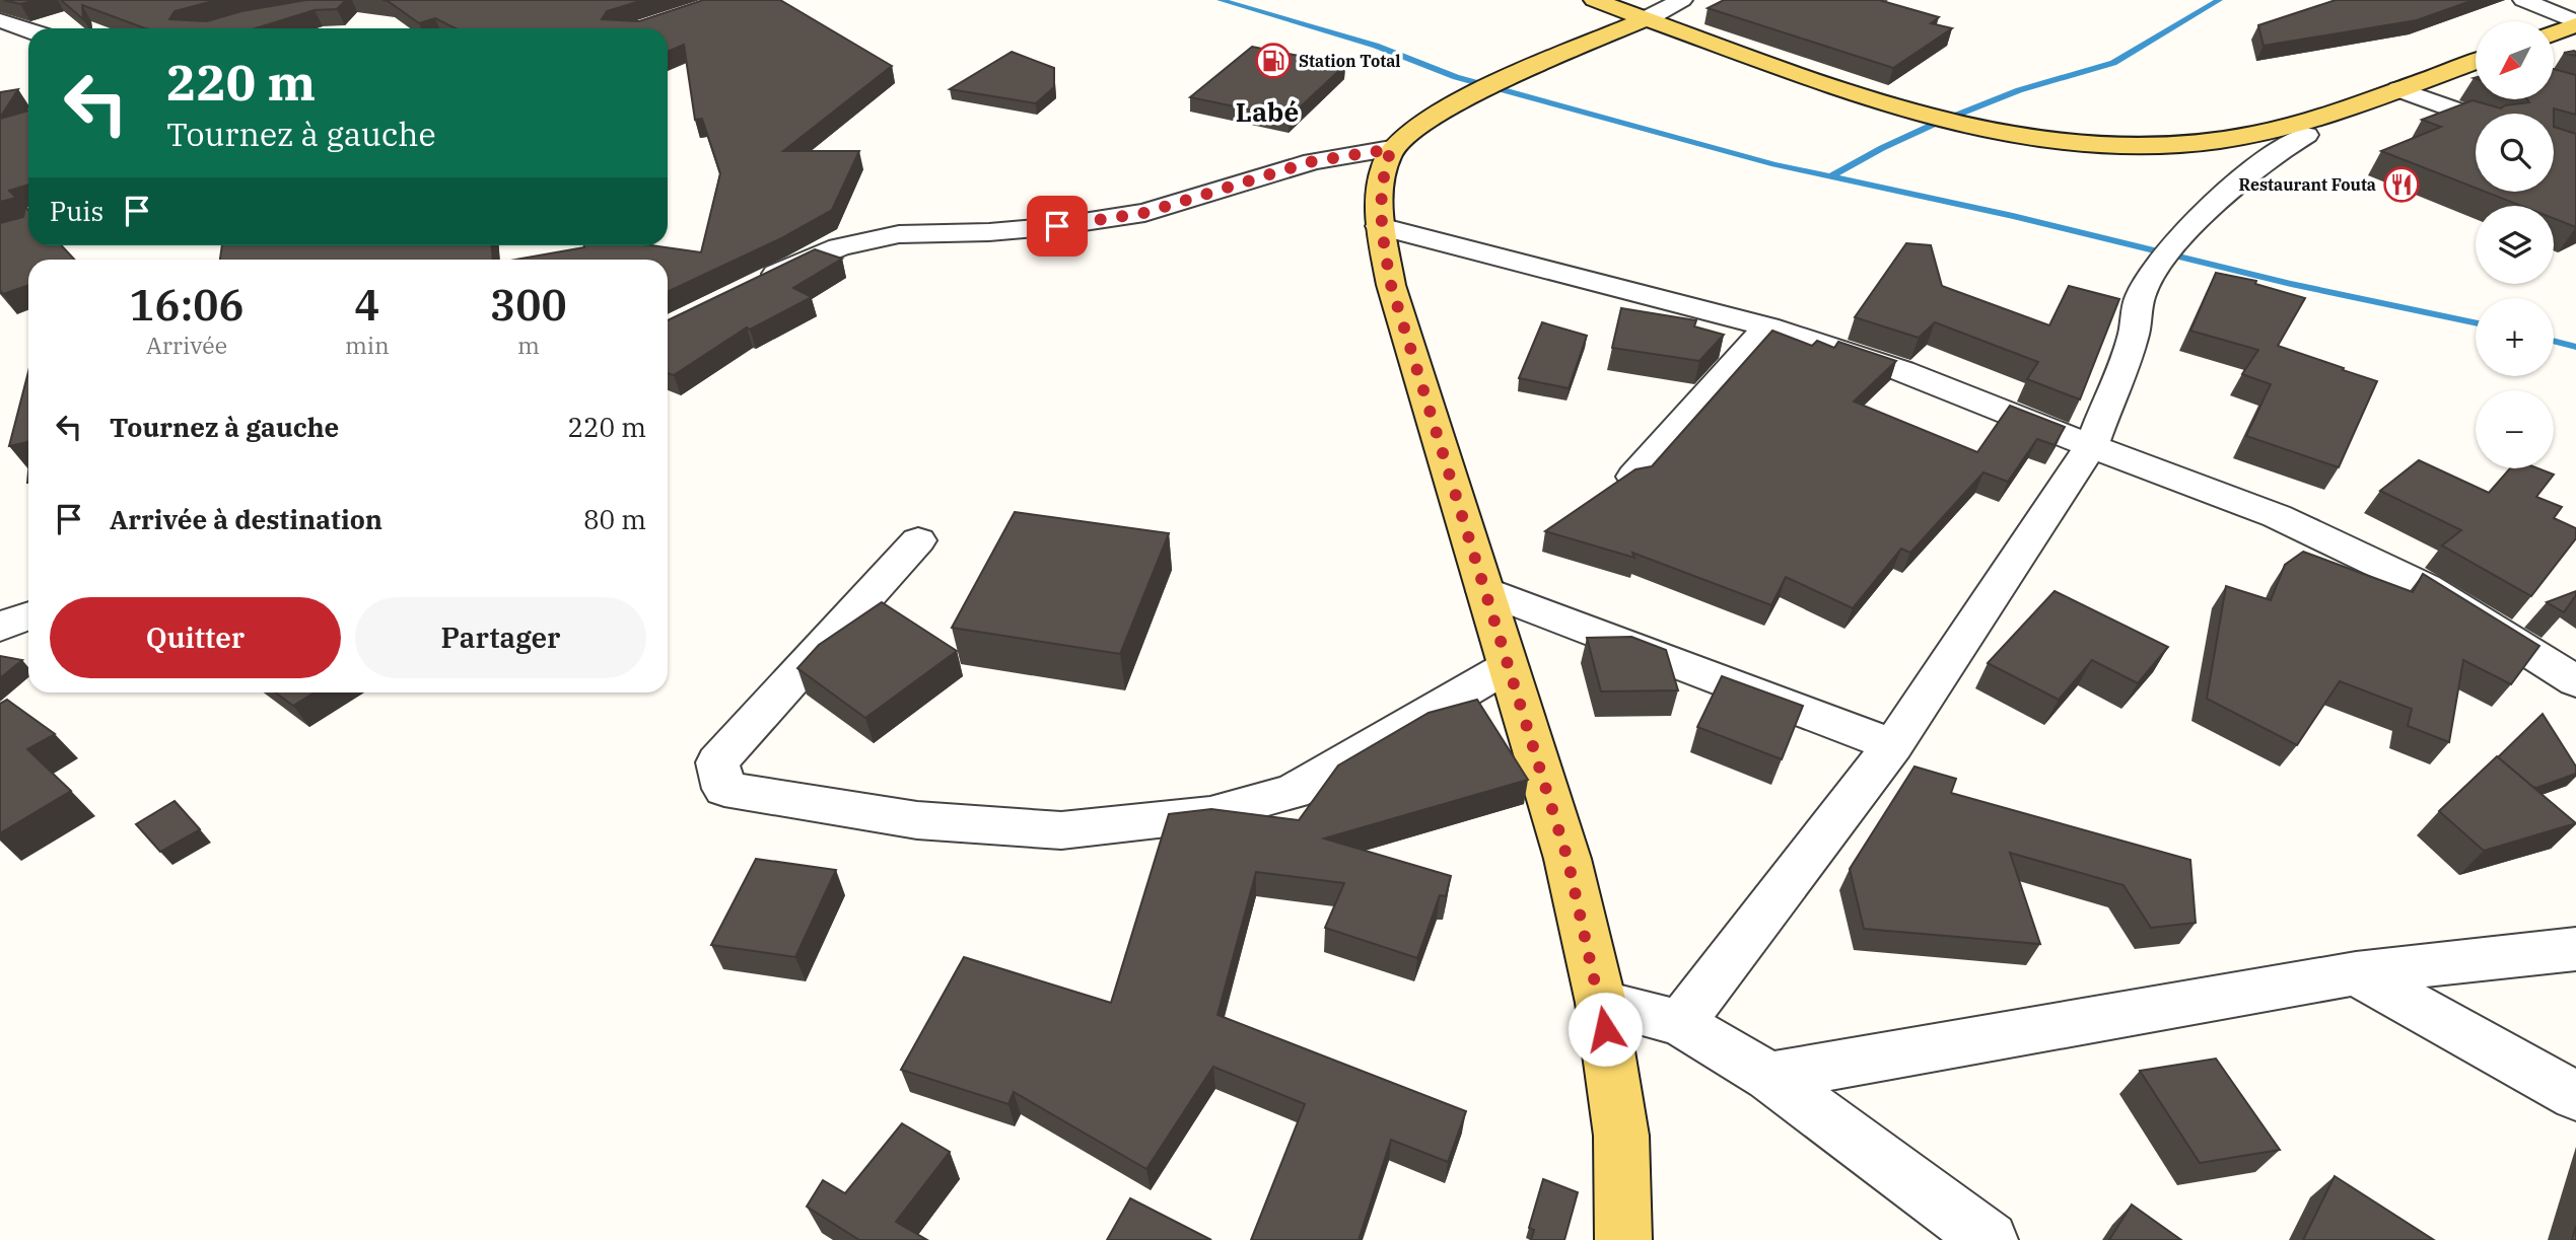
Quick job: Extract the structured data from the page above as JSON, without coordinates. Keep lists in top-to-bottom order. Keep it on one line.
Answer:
{"districts":["Labé"],"places":{"fuel station":["Station Total"],"restaurant":["Restaurant Fouta"]},"north":"bottom left","page":{"map_buttons":["+","−"],"turn":["220 m","Tournez à gauche"],"then":"Puis","eta":["16:06","Arrivée","4","min","300","m"],"list":[{"name":"Tournez à gauche","value":"220 m"},{"name":"Arrivée à destination","value":"80 m"}],"buttons":["Quitter","Partager"]}}
